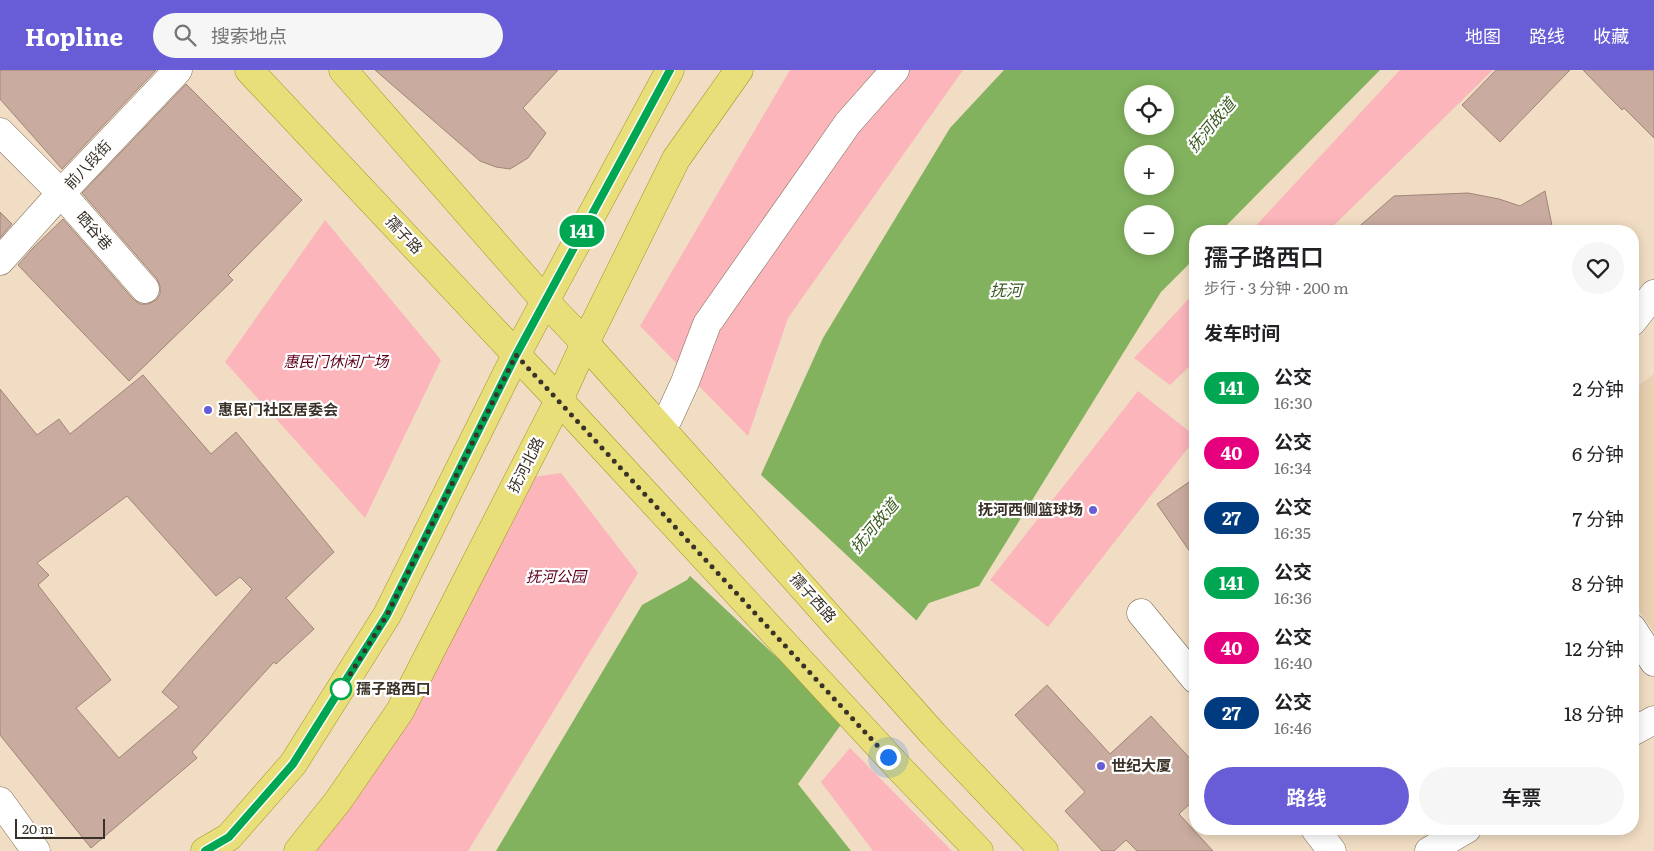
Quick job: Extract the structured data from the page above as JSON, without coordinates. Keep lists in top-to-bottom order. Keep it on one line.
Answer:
{"streets":{"main road":["孺子路","抚河北路","孺子西路"],"street":["前八段街","晒谷巷"]},"crossings":[["前八段街","晒谷巷"],["孺子路","抚河北路"],["抚河北路","孺子西路"]],"water":["抚河故道","抚河"],"parks":["惠民门休闲广场","抚河公园"],"places":["惠民门社区居委会","抚河西侧篮球场","孺子路西口","世纪大厦"],"lines":["bus line 141"],"scale_bar":"20 m","page":{"header":"Hopline","search":"搜索地点","nav":["地图","路线","收藏"],"on_map":"141","map_buttons":["+","−"],"heading":[["孺子路西口","步行 · 3 分钟 · 200 m"],"发车时间"],"list":[{"mark":"141","name":"公交","note":"16:30","value":"2 分钟"},{"mark":"40","name":"公交","note":"16:34","value":"6 分钟"},{"mark":"27","name":"公交","note":"16:35","value":"7 分钟"},{"mark":"141","name":"公交","note":"16:36","value":"8 分钟"},{"mark":"40","name":"公交","note":"16:40","value":"12 分钟"},{"mark":"27","name":"公交","note":"16:46","value":"18 分钟"}],"buttons":["路线","车票"],"scale":"20 m"}}
